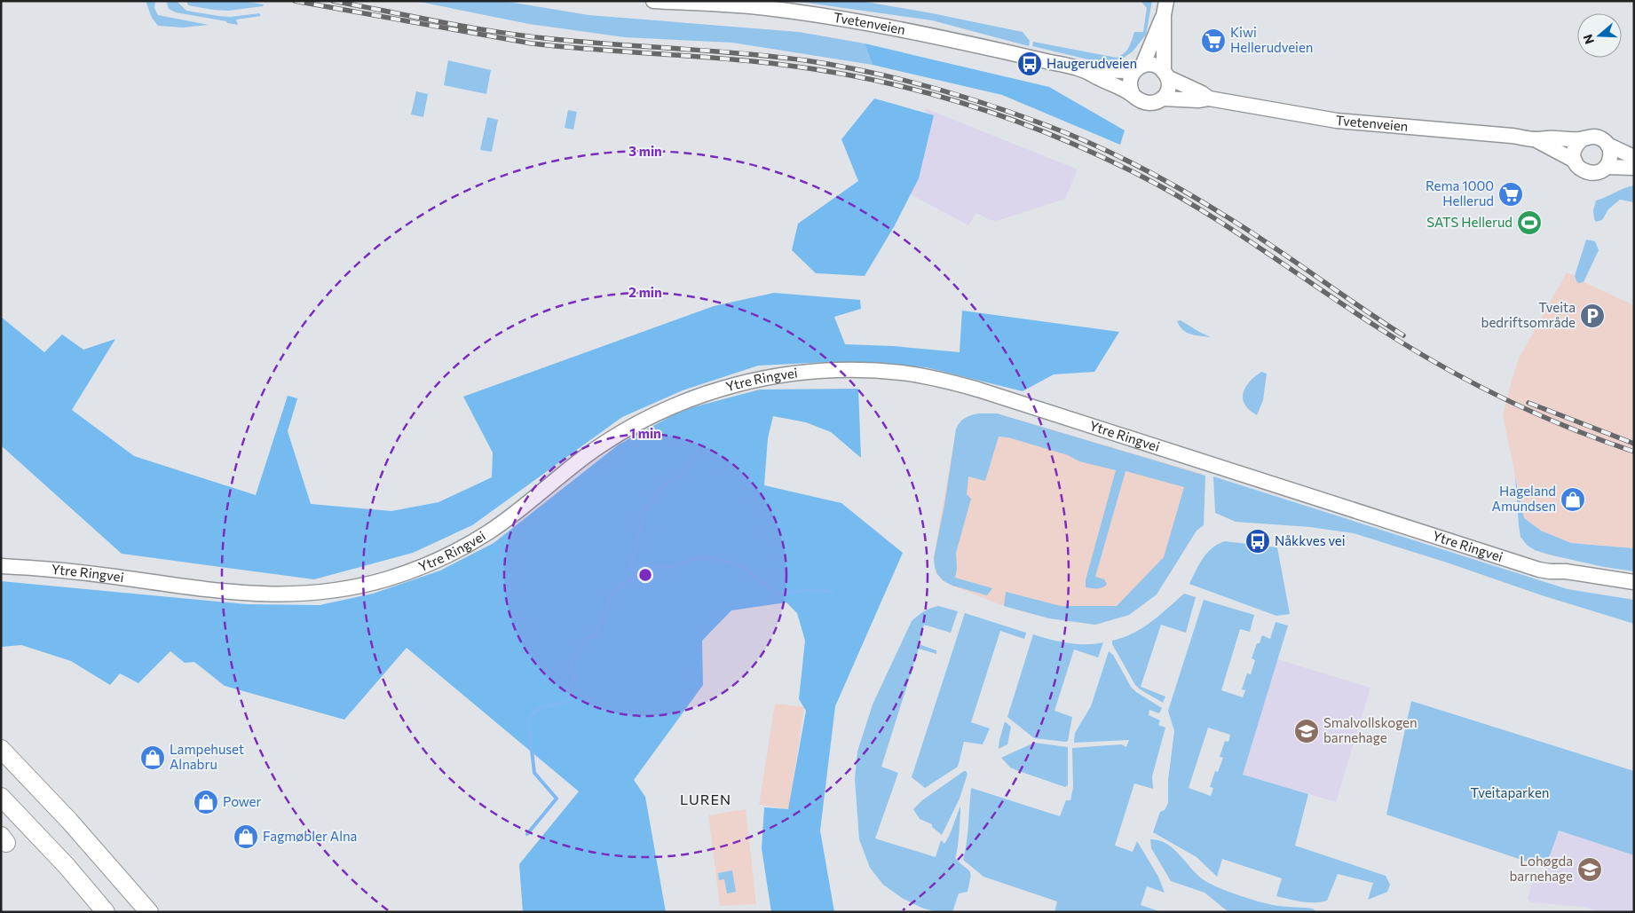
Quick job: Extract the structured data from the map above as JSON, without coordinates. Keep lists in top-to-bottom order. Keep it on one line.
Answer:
{"streets":{"main road":["Tvetenveien","Ytre Ringvei"]},"districts":["LUREN"],"parks":["Tveitaparken"],"places":{"supermarket":["Kiwi Hellerudveien","Rema 1000 Hellerud"],"bus stop":["Haugerudveien","Nåkkves vei"],"sports":["SATS Hellerud"],"parking":["Tveita bedriftsområde"],"shop":["Hageland Amundsen","Lampehuset Alnabru","Power","Fagmøbler Alna"],"school or university":["Smalvollskogen barnehage","Lohøgda barnehage"]},"north":"left","rings":["3 min","2 min","1 min"]}
